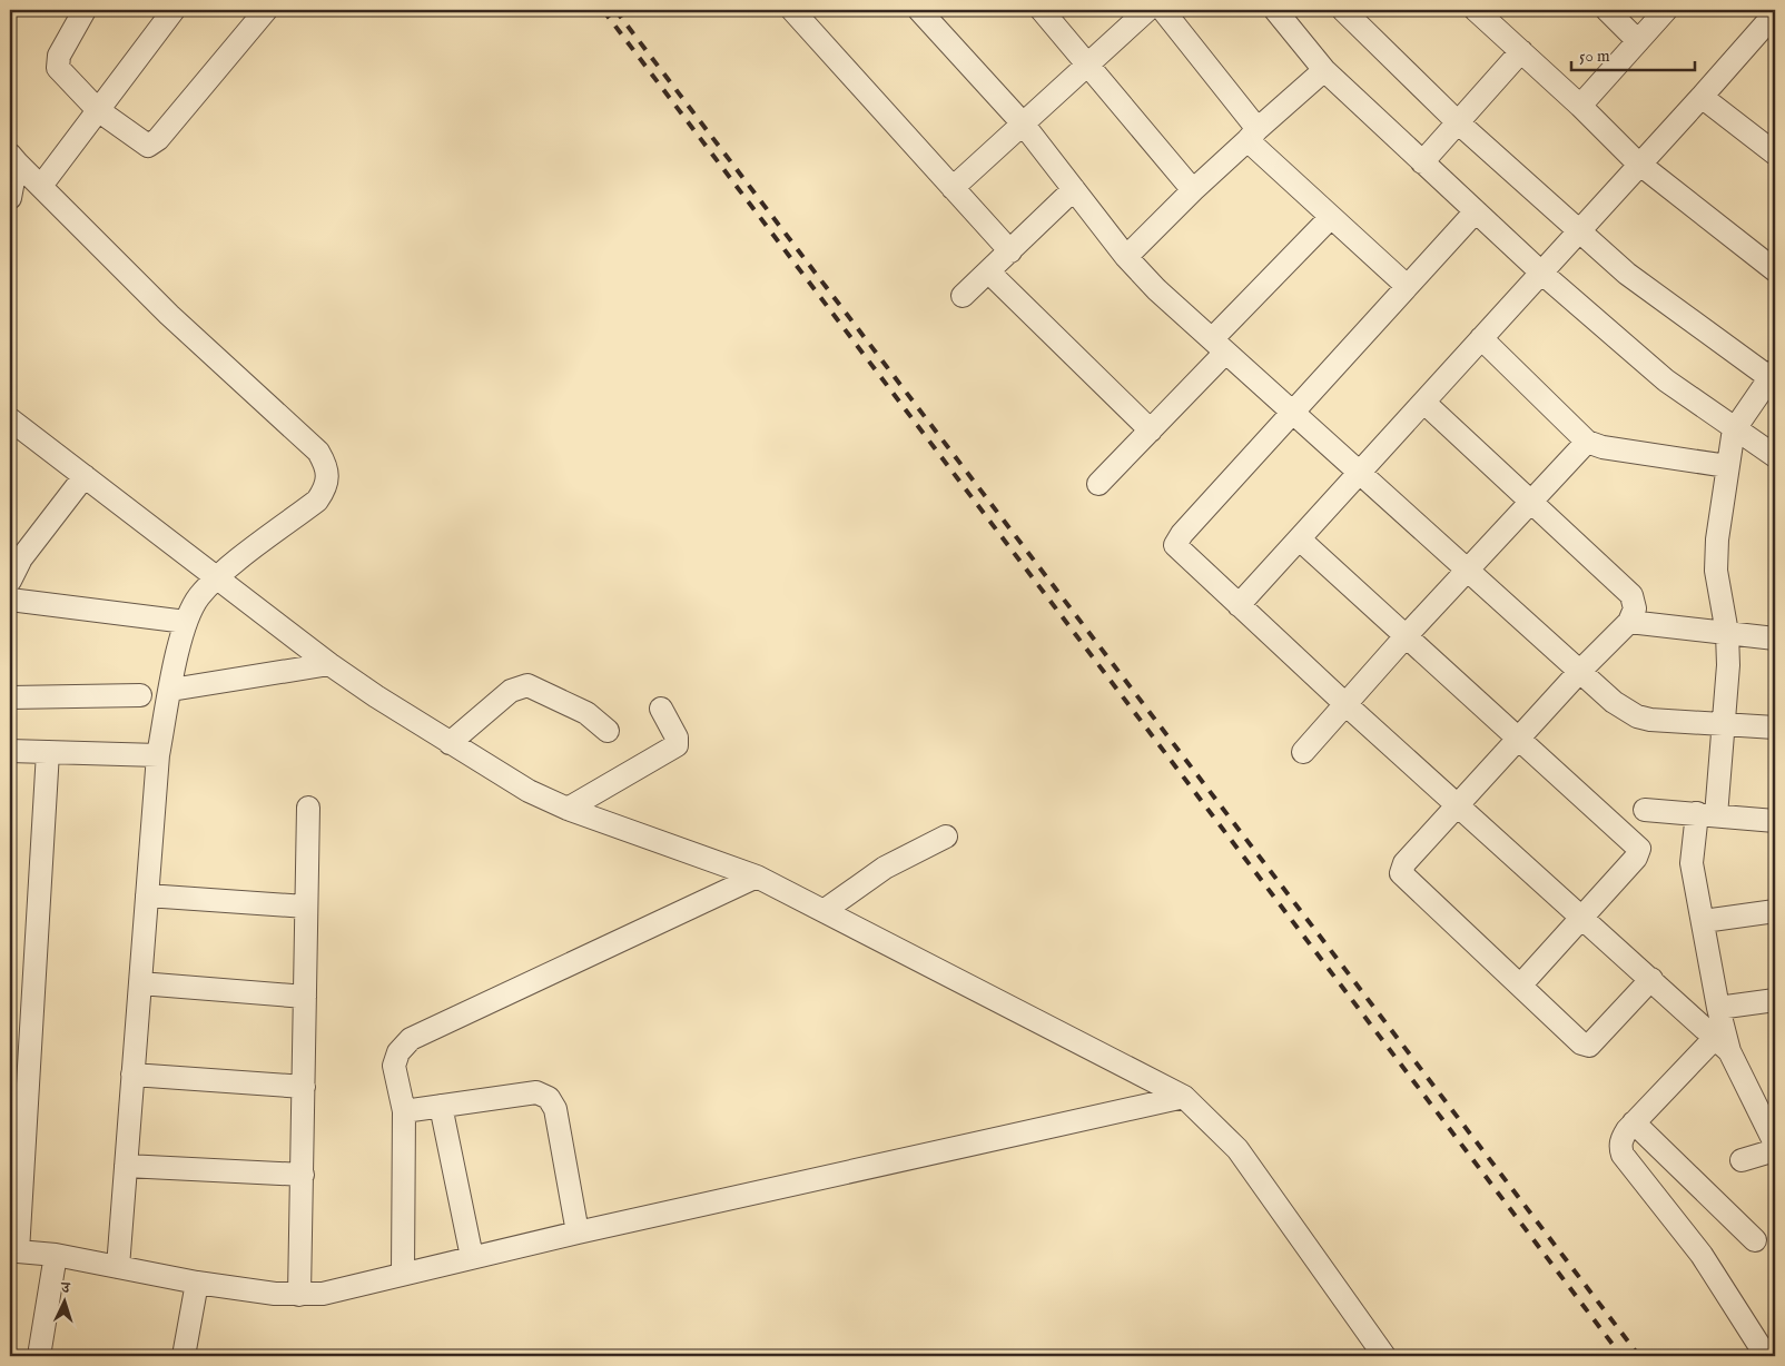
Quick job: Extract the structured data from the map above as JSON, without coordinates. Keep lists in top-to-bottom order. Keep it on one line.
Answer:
{"scale_bar":"50 m","north":"top"}
